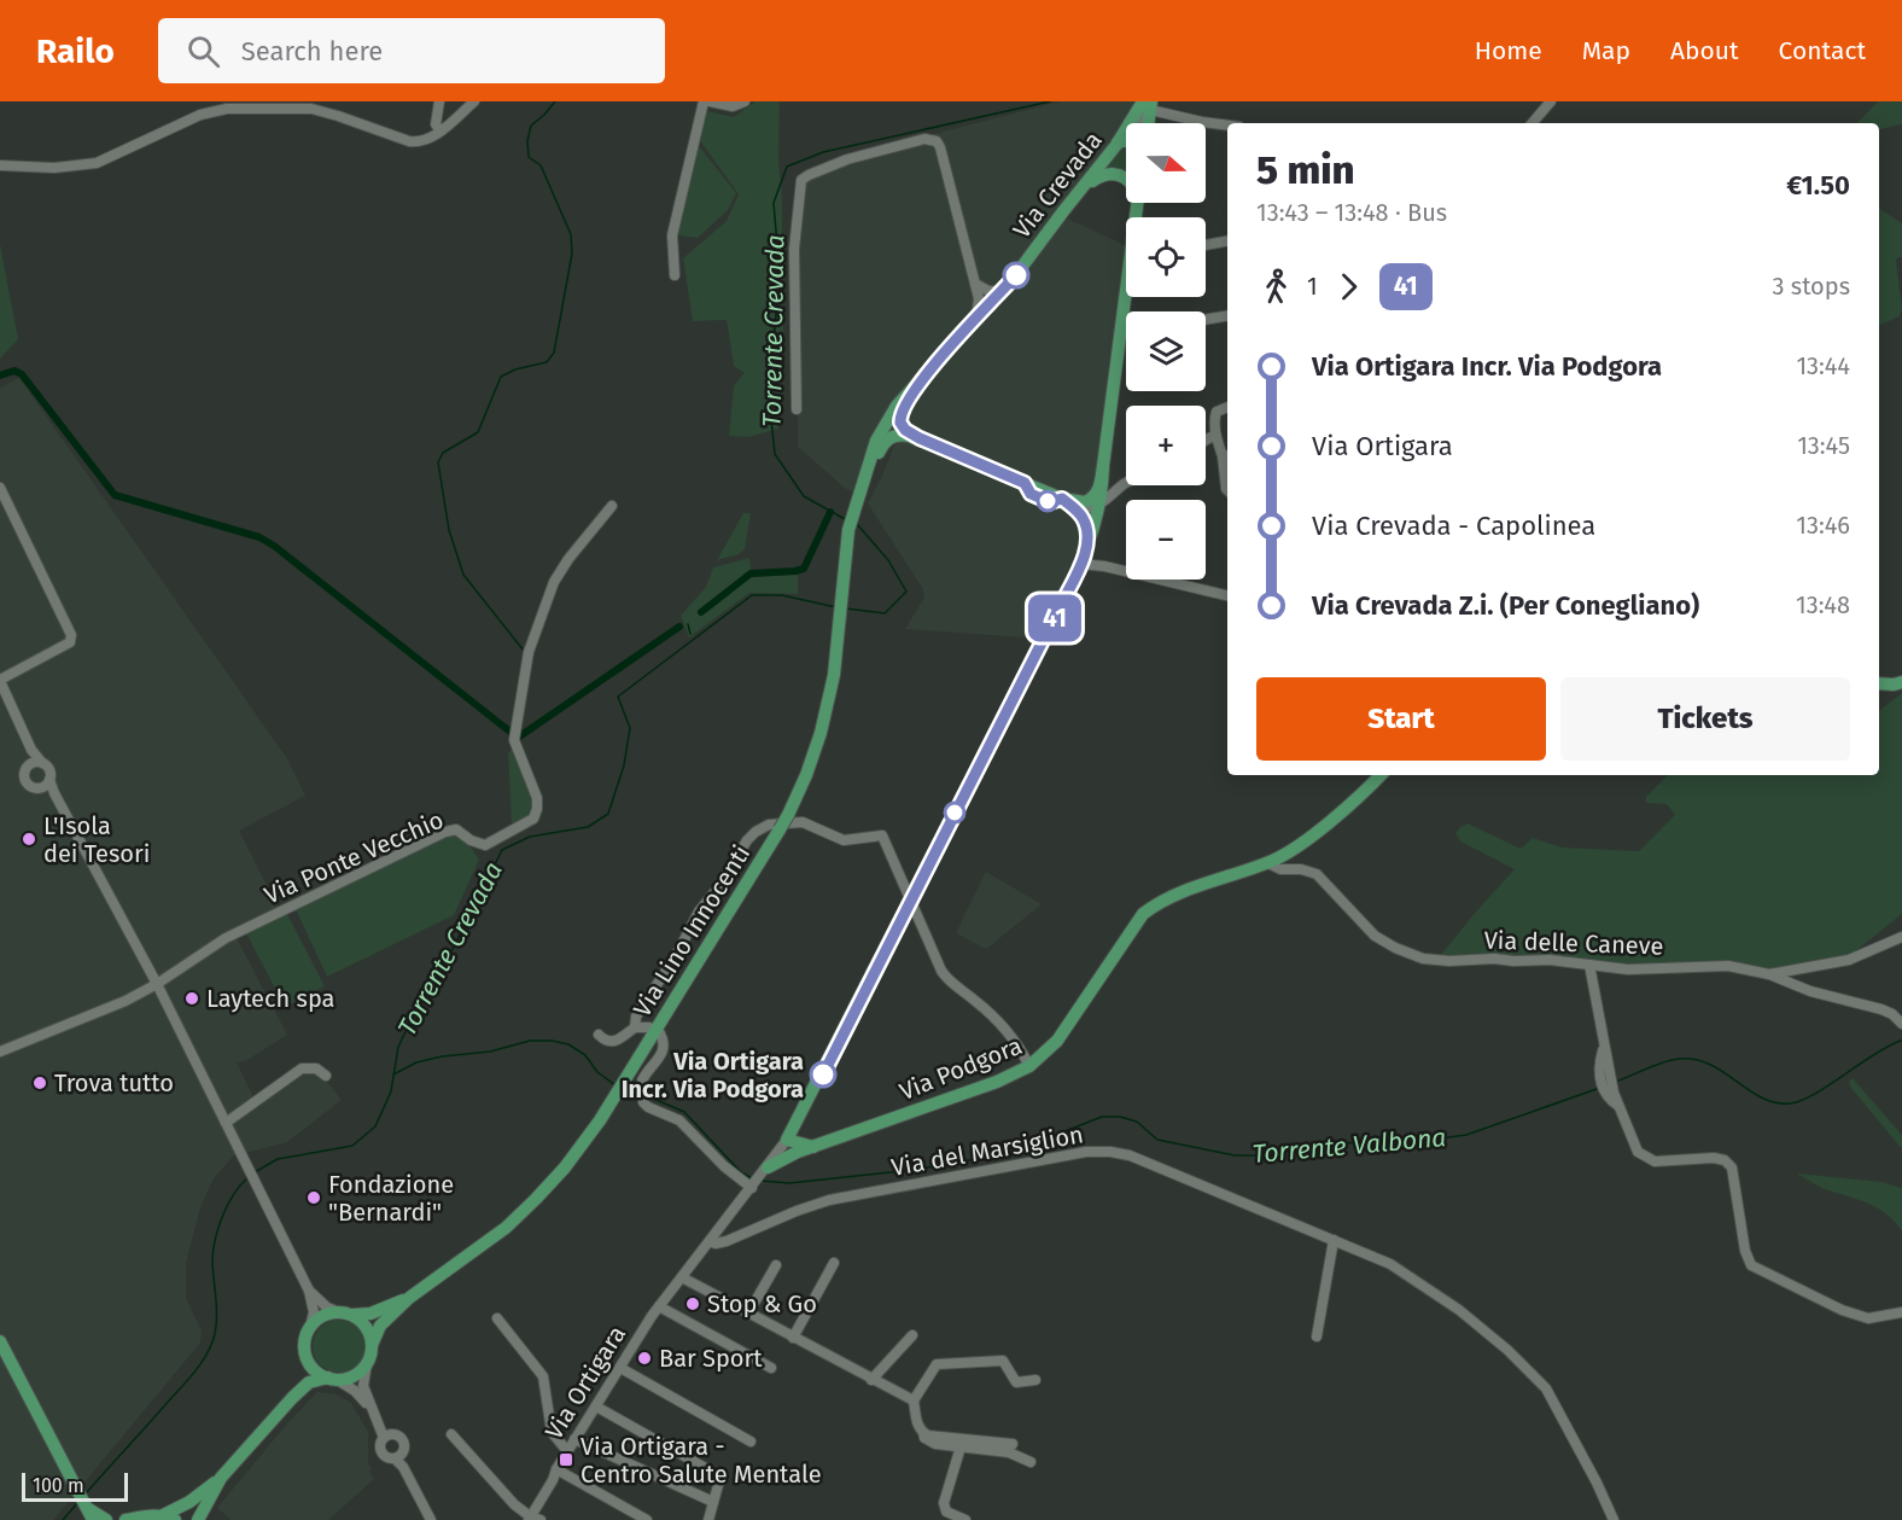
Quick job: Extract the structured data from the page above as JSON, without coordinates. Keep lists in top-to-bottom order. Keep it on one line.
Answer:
{"streets":{"main road":["Via Crevada","Via Lino Innocenti","Via Podgora","Via Ortigara"],"street":["Via Ponte Vecchio","Via delle Caneve","Via del Marsiglion"]},"crossings":[["Via Crevada","Via Lino Innocenti"],["Via Crevada","Via Ortigara"],["Via delle Caneve","Via Podgora"],["Via Podgora","Via Ortigara"],["Via del Marsiglion","Via Ortigara"]],"water":["Torrente Crevada","Torrente Valbona"],"places":{"other":["L'Isola dei Tesori","Laytech spa","Via Ortigara Incr. Via Podgora","Trova tutto","Fondazione \"Bernardi\"","Stop & Go","Bar Sport"],"transit":["Via Ortigara - Centro Salute Mentale"]},"lines":["bus line 41"],"scale_bar":"100 m","north":"right","page":{"header":"Railo","search":"Search here","nav":["Home","Map","About","Contact"],"on_map":"41","map_buttons":["+","−"],"heading":["5 min","13:43 – 13:48 · Bus","€1.50"],"legs":["1","41","3 stops"],"list":[{"name":"Via Ortigara Incr. Via Podgora","value":"13:44"},{"name":"Via Ortigara","value":"13:45"},{"name":"Via Crevada - Capolinea","value":"13:46"},{"name":"Via Crevada Z.i. (Per Conegliano)","value":"13:48"}],"buttons":["Start","Tickets"],"scale":"100 m"}}
